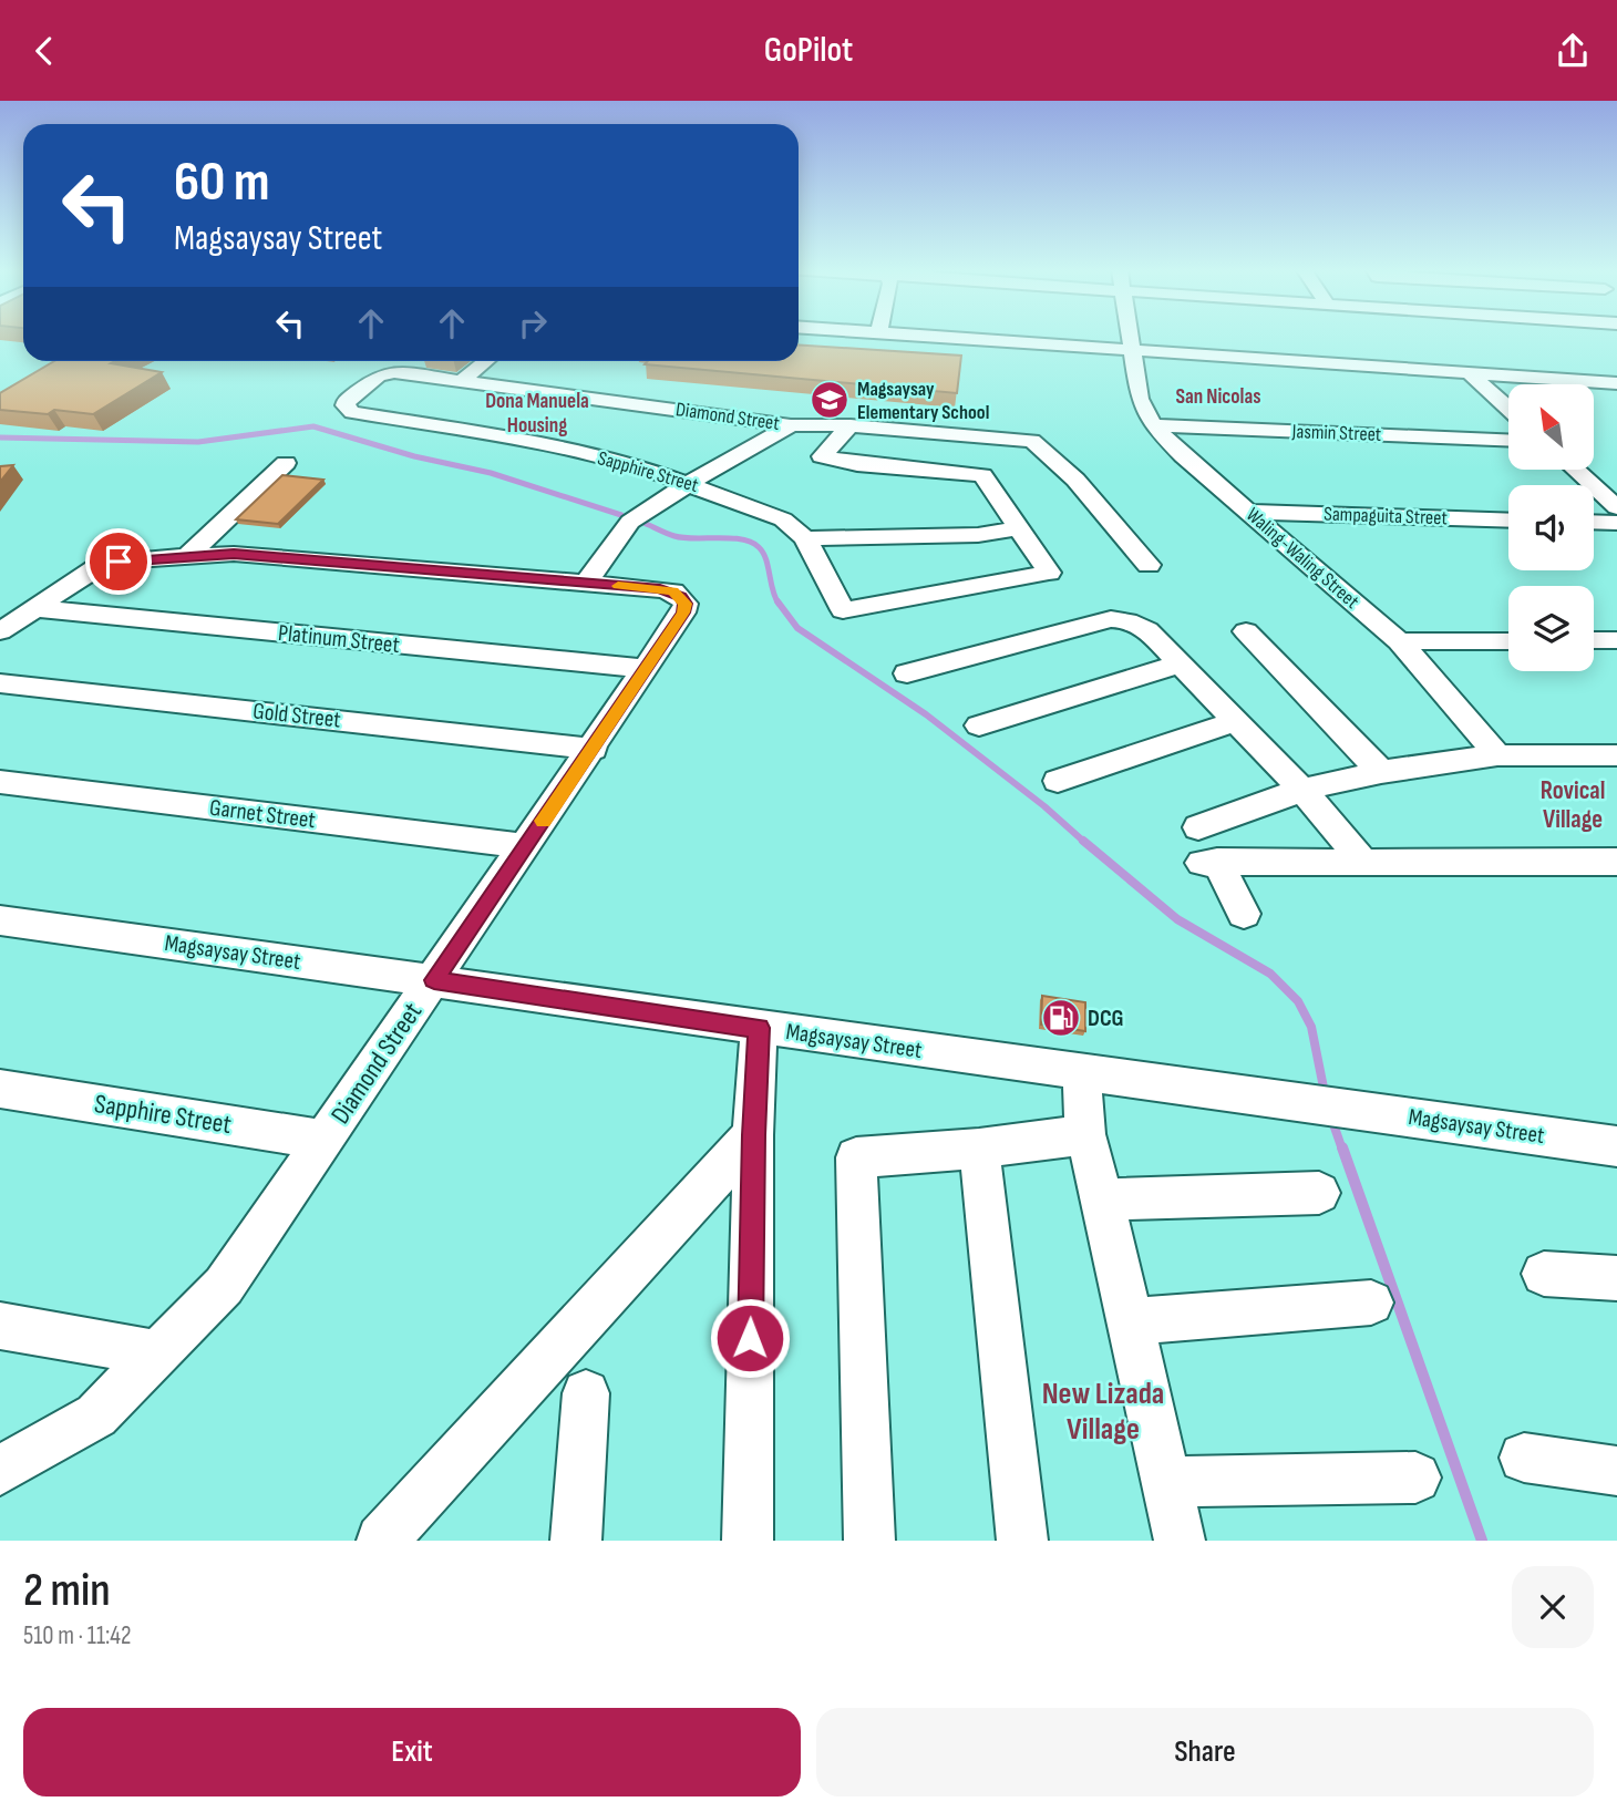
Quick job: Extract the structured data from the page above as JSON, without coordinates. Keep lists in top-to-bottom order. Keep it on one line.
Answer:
{"streets":{"street":["Diamond Street","Jasmin Street","Sapphire Street","Sampaguita Street","Waling-Waling Street","Platinum Street","Gold Street","Garnet Street","Magsaysay Street"]},"crossings":[["Diamond Street","Sapphire Street"],["Diamond Street","Platinum Street"],["Diamond Street","Gold Street"],["Diamond Street","Garnet Street"],["Diamond Street","Magsaysay Street"],["Jasmin Street","Waling-Waling Street"],["Sampaguita Street","Waling-Waling Street"]],"districts":["San Nicolas","Dona Manuela Housing","Rovical Village","New Lizada Village"],"places":{"school or university":["Magsaysay Elementary School"],"fuel station":["DCG"]},"north":"top left","page":{"header":"GoPilot","turn":["60 m","Magsaysay Street"],"heading":["2 min","510 m · 11:42"],"buttons":["Exit","Share"]}}
